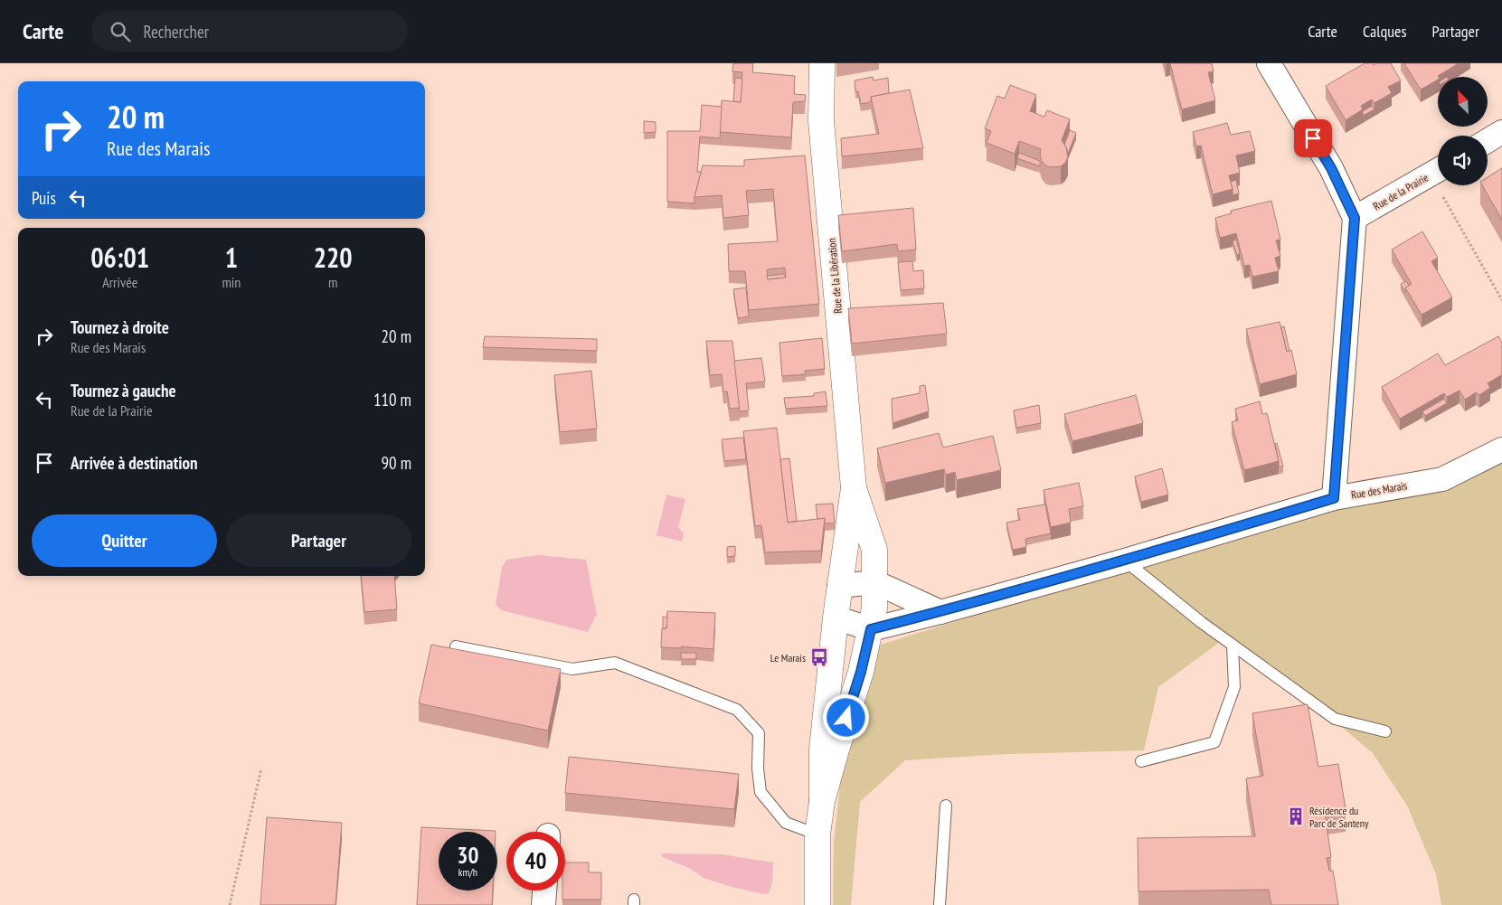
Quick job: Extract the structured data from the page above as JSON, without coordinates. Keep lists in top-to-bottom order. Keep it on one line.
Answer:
{"streets":{"street":["Rue de la Prairie","Rue de la Libération","Rue des Marais"]},"crossings":[["Rue de la Libération","Rue des Marais"]],"places":{"bus stop":["Le Marais"],"building":["Résidence du Parc de Santeny"]},"north":"top left","page":{"header":"Carte","search":"Rechercher","nav":["Carte","Calques","Partager"],"turn":["20 m","Rue des Marais"],"then":"Puis","eta":["06:01","Arrivée","1","min","220","m"],"list":[{"name":"Tournez à droite","note":"Rue des Marais","value":"20 m"},{"name":"Tournez à gauche","note":"Rue de la Prairie","value":"110 m"},{"name":"Arrivée à destination","value":"90 m"}],"buttons":["Quitter","Partager"],"speed":"30 km/h","limit":"40"}}
